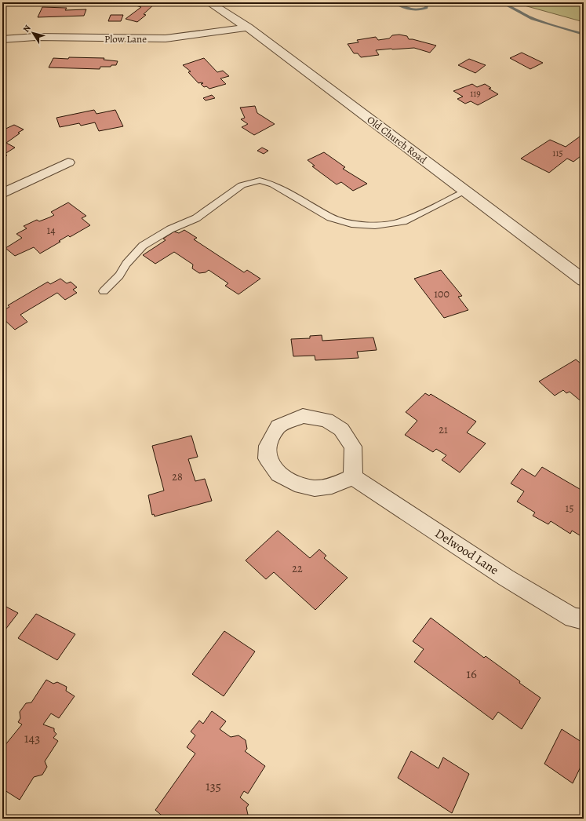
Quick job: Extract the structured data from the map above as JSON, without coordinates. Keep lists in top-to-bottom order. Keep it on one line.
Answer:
{"streets":{"street":["Plow Lane","Old Church Road","Delwood Lane"]},"crossings":[["Plow Lane","Old Church Road"]],"house_numbers":["119","115","14","100","21","28","15","22","16","143","135"],"north":"top left"}
